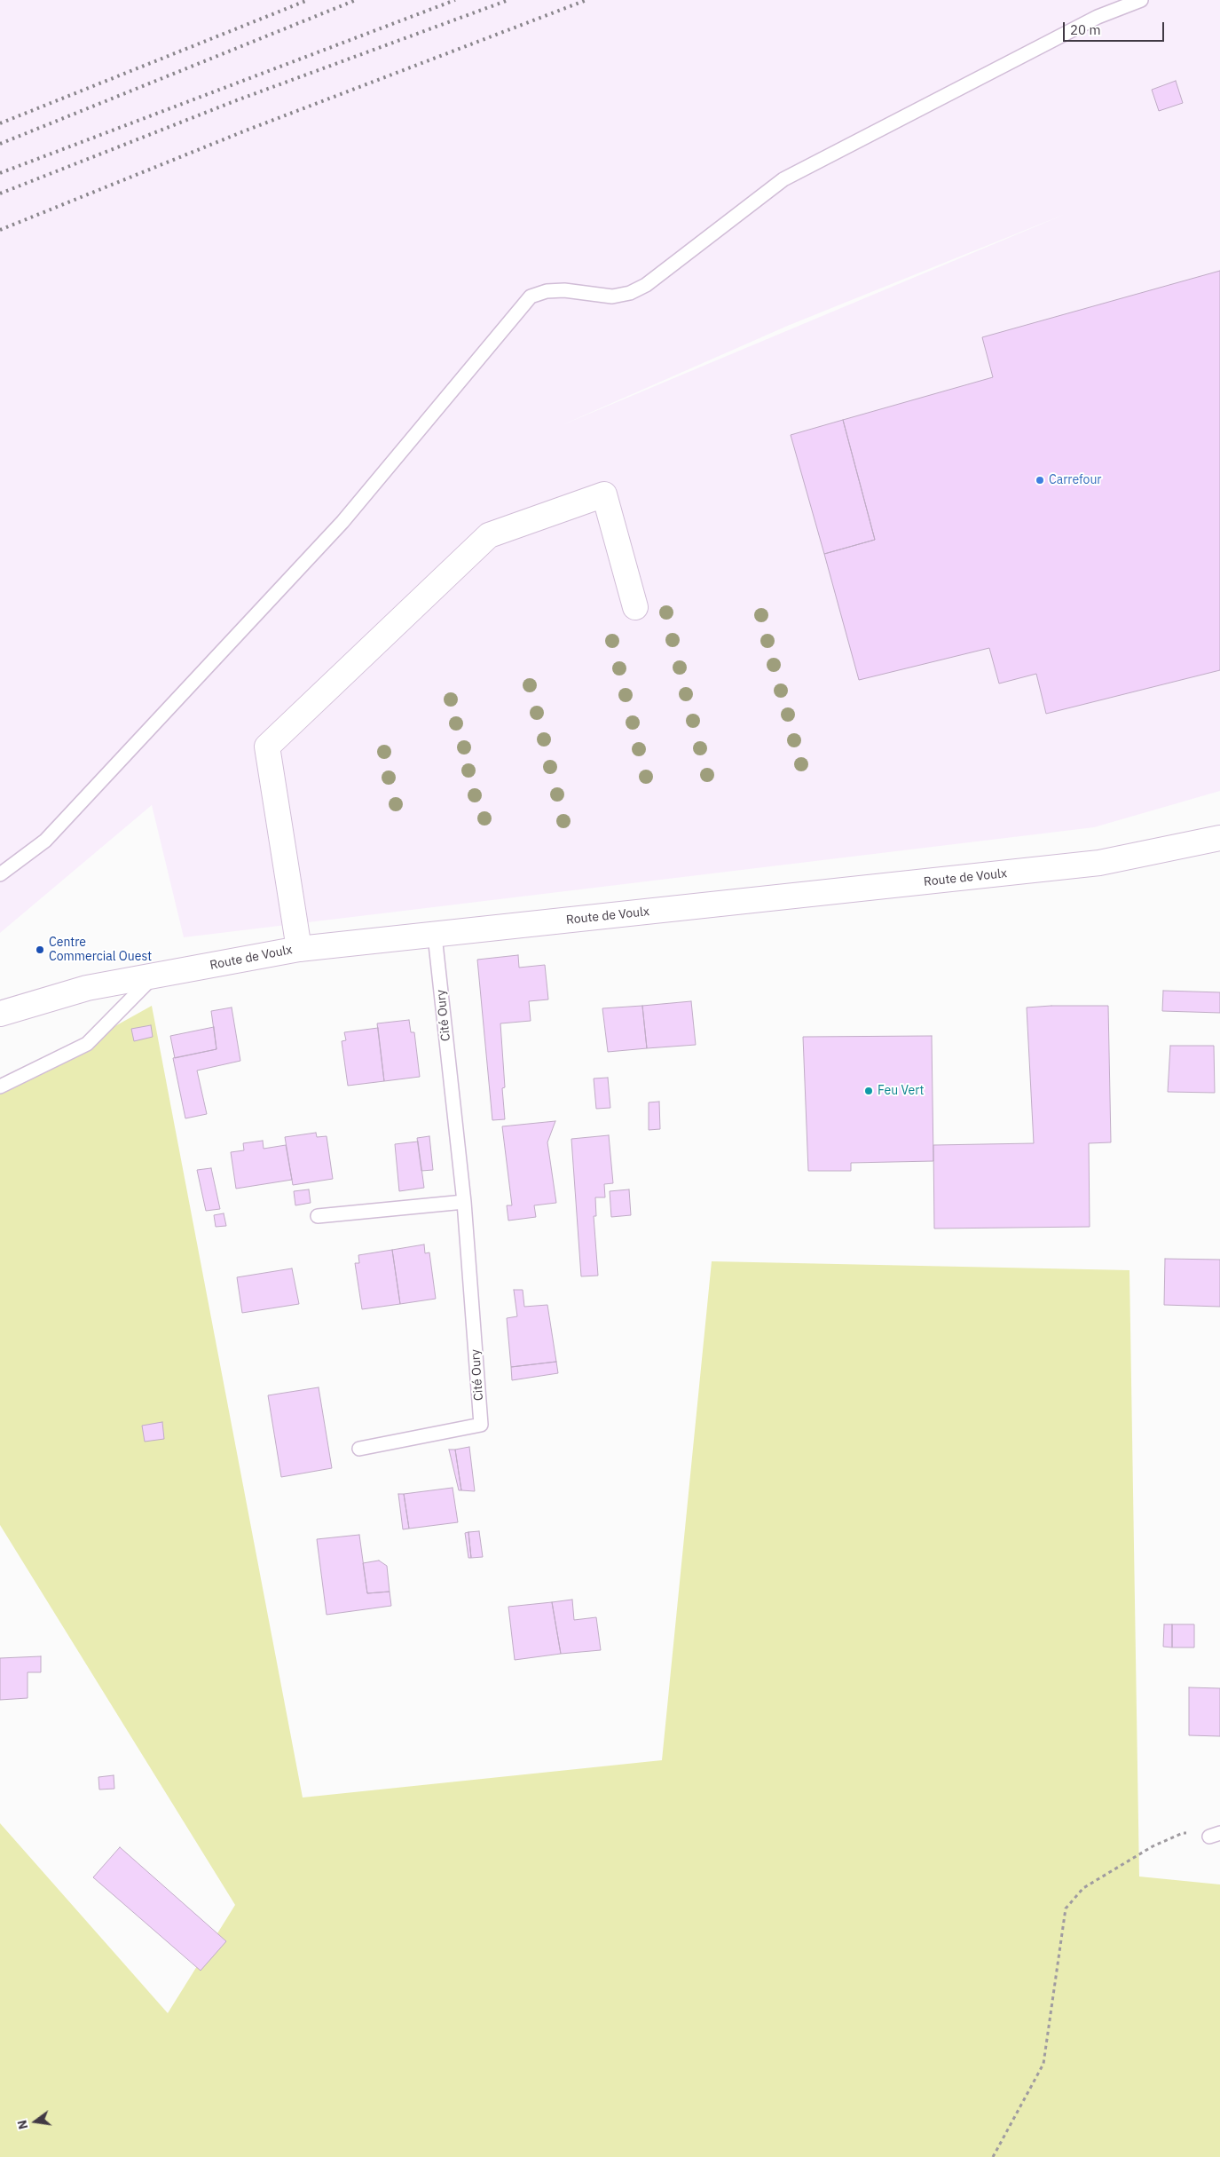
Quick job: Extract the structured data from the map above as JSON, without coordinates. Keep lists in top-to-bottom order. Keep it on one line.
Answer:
{"streets":{"main road":["Route de Voulx"],"lane":["Cité Oury"]},"crossings":[["Route de Voulx","Cité Oury"]],"places":["Carrefour","Centre Commercial Ouest","Feu Vert"],"scale_bar":"20 m","north":"left"}
